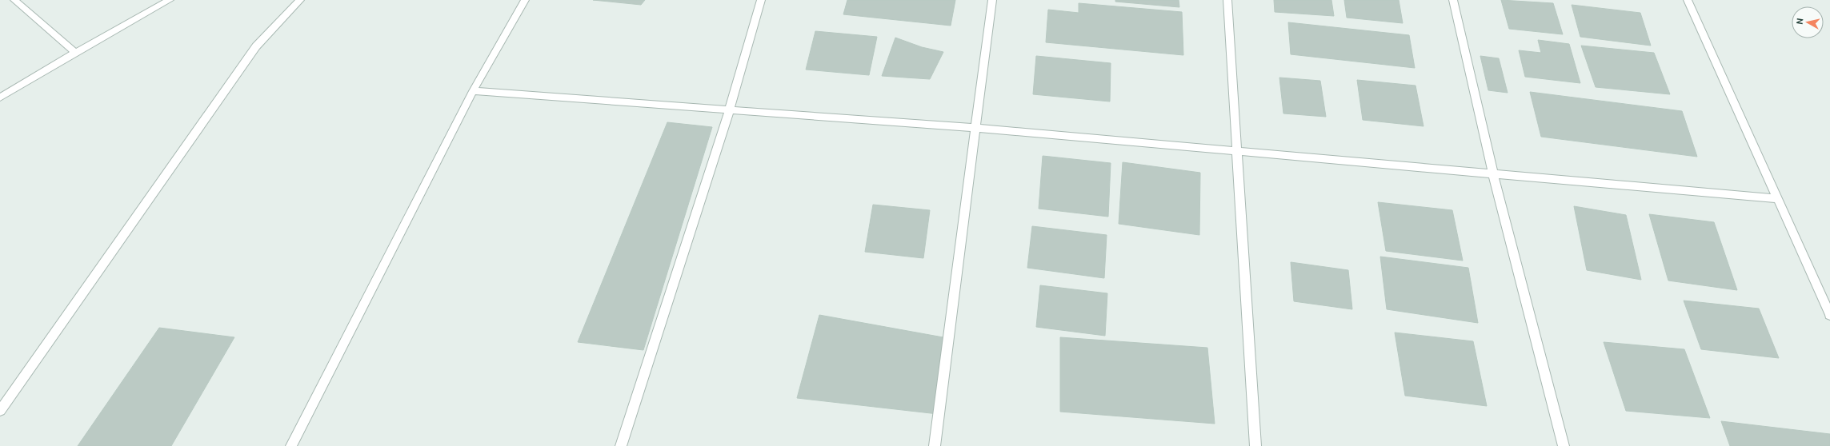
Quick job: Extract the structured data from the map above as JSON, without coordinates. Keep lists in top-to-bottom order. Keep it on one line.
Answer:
{"north":"left"}
